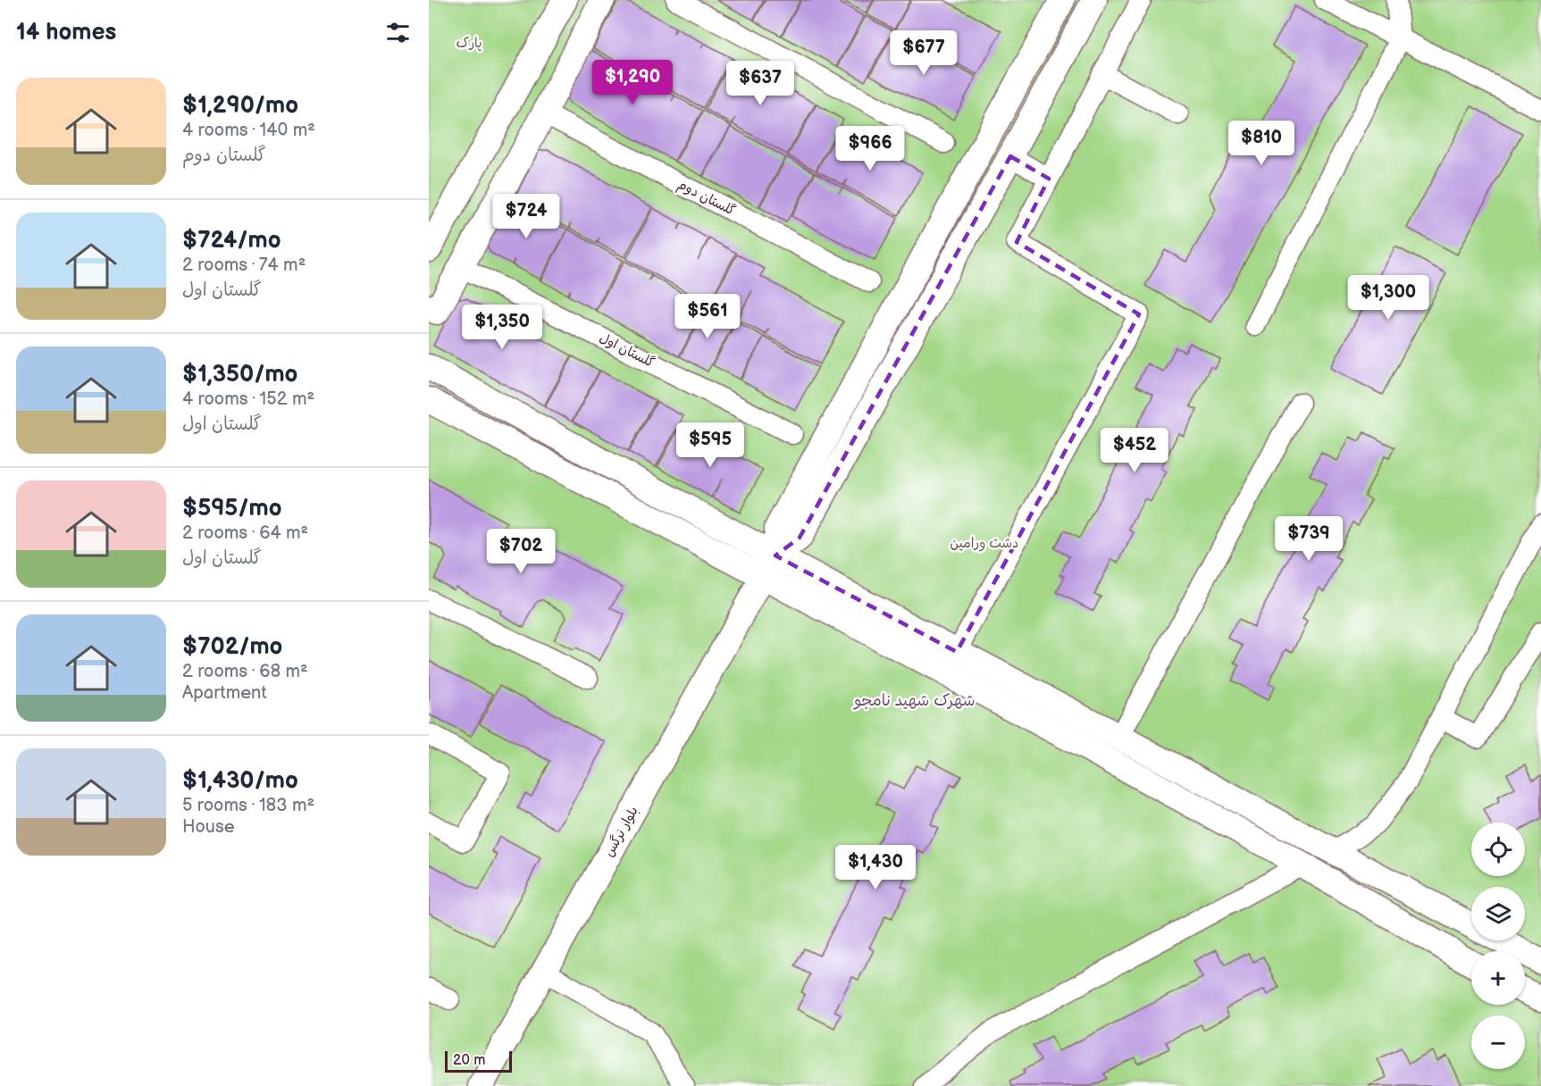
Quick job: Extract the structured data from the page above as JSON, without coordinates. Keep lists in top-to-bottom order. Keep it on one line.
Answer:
{"streets":{"street":["گلستان دوم","گلستان اول","بلوار نرگس"]},"districts":["شهرک شهید نامجو"],"parks":["پارک","دشت ورامین"],"scale_bar":"20 m","page":{"heading":"14 homes","price":["$677","$1,290","$637","$810","$966","$724","$1,300","$561","$1,350","$595","$452","$739","$702","$1,430"],"list":[{"name":"$1,290/mo","note":"4 rooms · 140 m² · گلستان دوم"},{"name":"$724/mo","note":"2 rooms · 74 m² · گلستان اول"},{"name":"$1,350/mo","note":"4 rooms · 152 m² · گلستان اول"},{"name":"$595/mo","note":"2 rooms · 64 m² · گلستان اول"},{"name":"$702/mo","note":"2 rooms · 68 m² · Apartment"},{"name":"$1,430/mo","note":"5 rooms · 183 m² · House"}],"map_buttons":["+","−"],"scale":"20 m"}}
